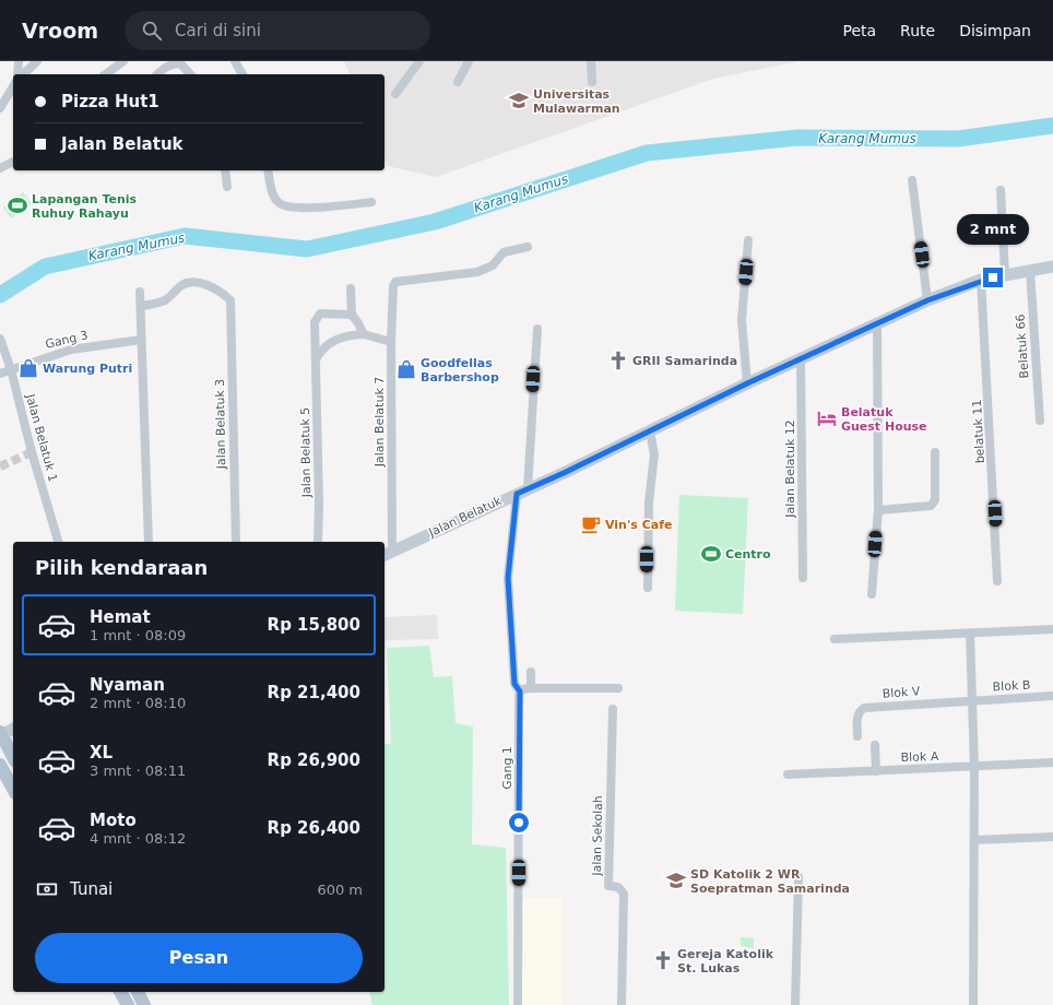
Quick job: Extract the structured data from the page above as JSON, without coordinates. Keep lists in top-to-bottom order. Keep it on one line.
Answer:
{"streets":{"street":["Gang 3","Belatuk 66","Jalan Belatuk 7","Jalan Belatuk 3","belatuk 11","Jalan Belatuk 1","Jalan Belatuk 5","Jalan Belatuk 12","Jalan Belatuk","Blok B","Blok V","Blok A","Gang 1","Jalan Sekolah"]},"crossings":[["Gang 3","Jalan Belatuk 1"],["Belatuk 66","Jalan Belatuk"],["Jalan Belatuk 7","Jalan Belatuk"],["belatuk 11","Jalan Belatuk"],["Jalan Belatuk 12","Jalan Belatuk"],["Jalan Belatuk","Gang 1"],["Blok B","Blok V"]],"water":["Karang Mumus"],"places":{"school or university":["Universitas Mulawarman","SD Katolik 2 WR Soepratman Samarinda"],"sports":["Lapangan Tenis Ruhuy Rahayu","Centro"],"church":["GRII Samarinda","Gereja Katolik St. Lukas"],"shop":["Warung Putri","Goodfellas Barbershop"],"hotel":["Belatuk Guest House"],"cafe":["Vin's Cafe"]},"page":{"header":"Vroom","search":"Cari di sini","nav":["Peta","Rute","Disimpan"],"banner":["Pizza Hut1","Jalan Belatuk"],"bubble":"2 mnt","heading":"Pilih kendaraan","list":[{"name":"Hemat","note":"1 mnt · 08:09","value":"Rp 15,800"},{"name":"Nyaman","note":"2 mnt · 08:10","value":"Rp 21,400"},{"name":"XL","note":"3 mnt · 08:11","value":"Rp 26,900"},{"name":"Moto","note":"4 mnt · 08:12","value":"Rp 26,400"}],"pay":["Tunai","600 m"],"buttons":"Pesan"}}
